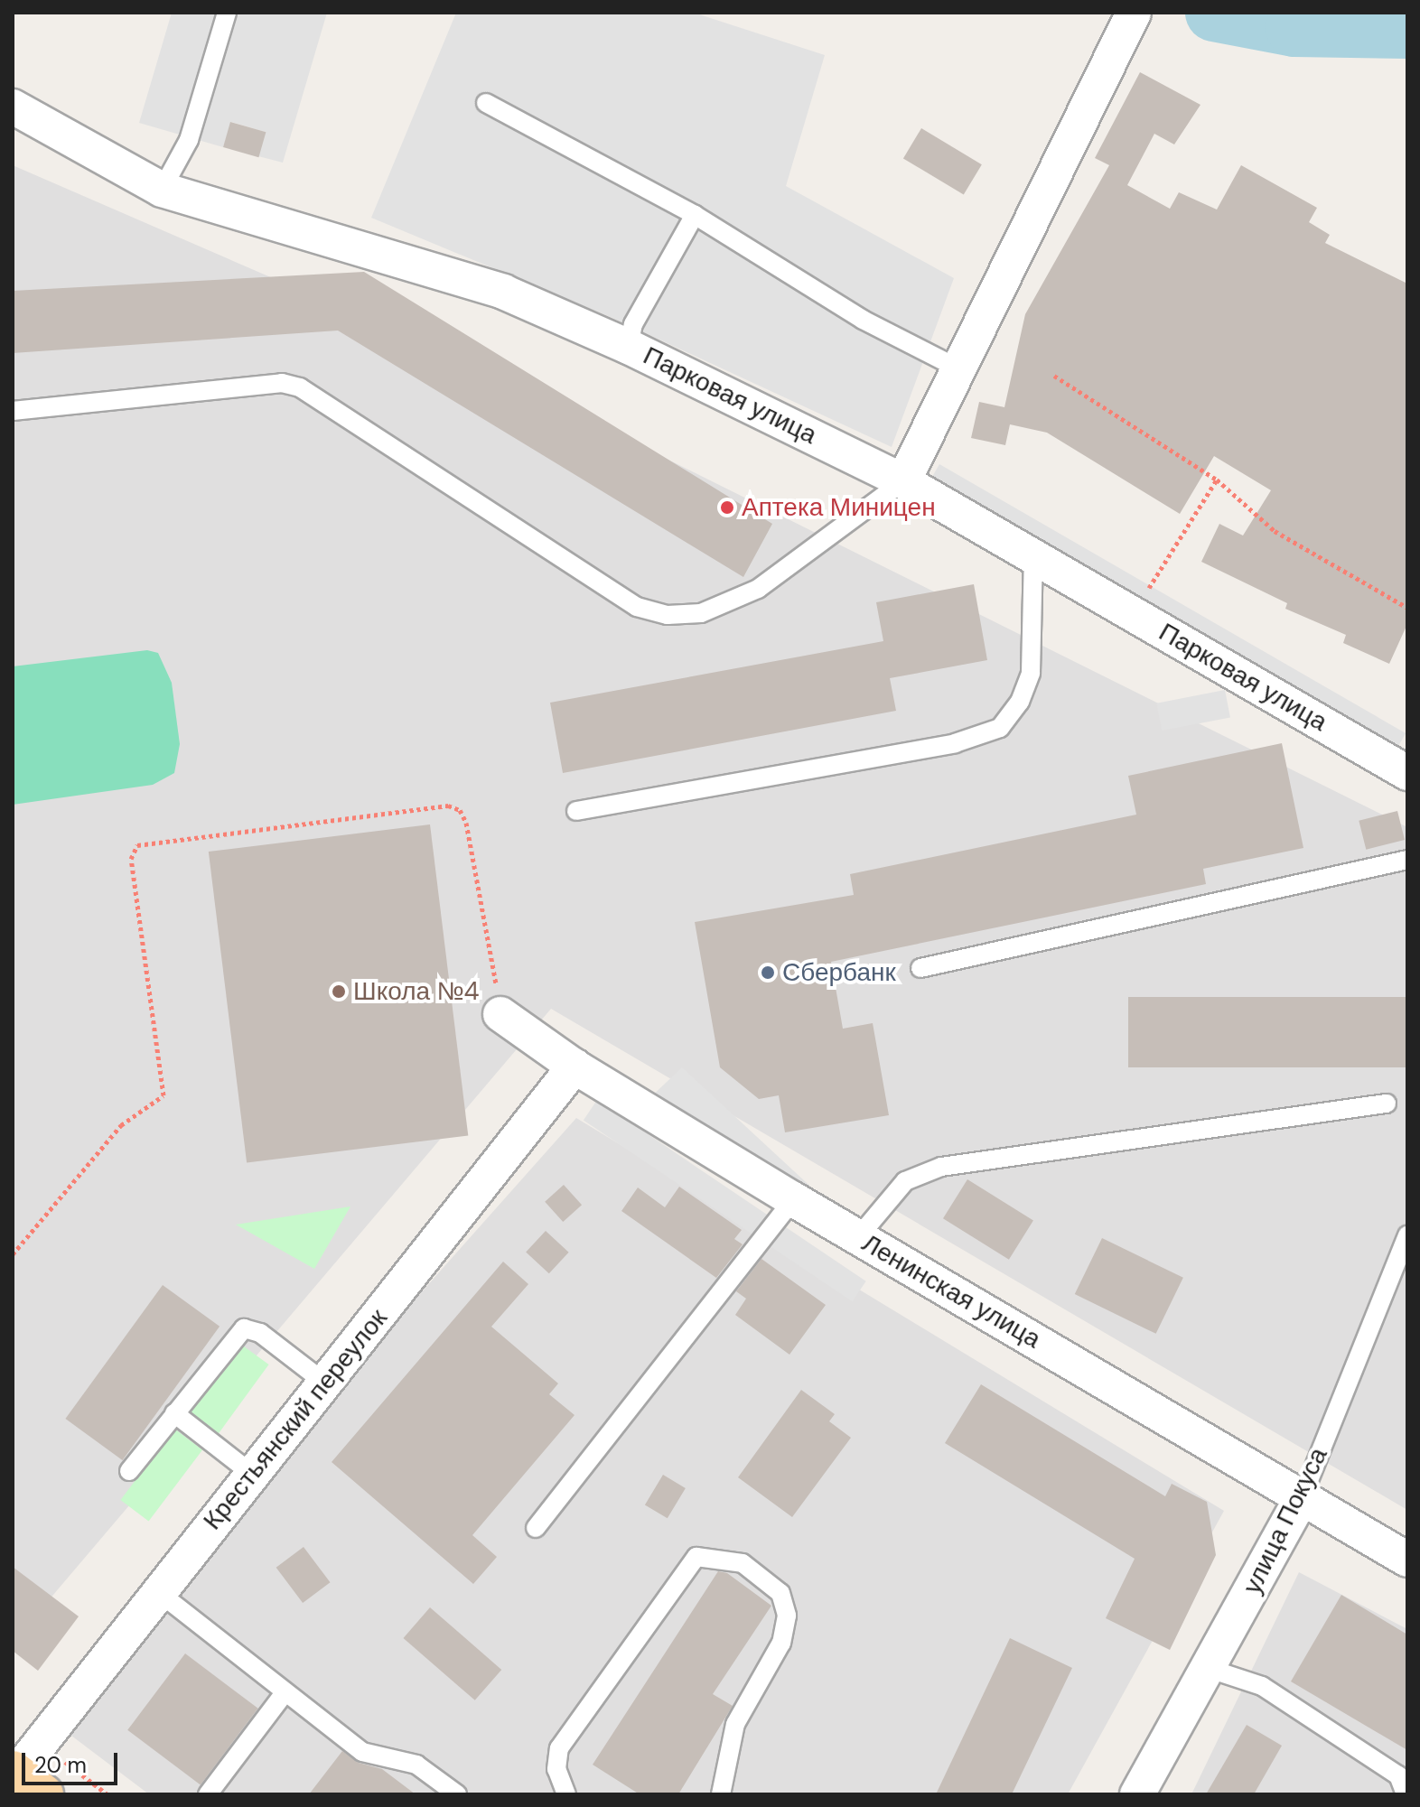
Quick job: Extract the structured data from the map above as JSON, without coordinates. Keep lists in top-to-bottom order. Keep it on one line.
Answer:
{"streets":{"street":["Парковая улица","Ленинская улица","Крестьянский переулок","улица Покуса"]},"crossings":[["Ленинская улица","Крестьянский переулок"],["Ленинская улица","улица Покуса"]],"places":["Аптека Миницен","Сбербанк","Школа №4"],"scale_bar":"20 m"}
